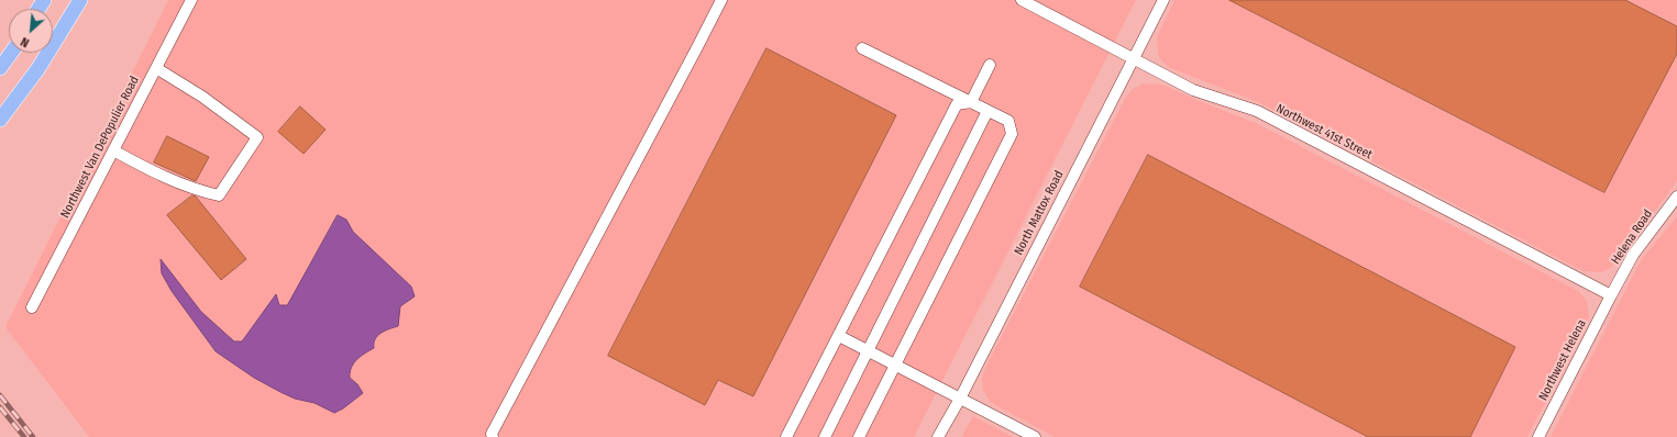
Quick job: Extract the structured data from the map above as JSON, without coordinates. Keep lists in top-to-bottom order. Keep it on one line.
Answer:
{"streets":{"street":["Northwest 41st Street","Northwest Van DePopulier Road","North Mattox Road","Helena Road","Northwest Helena"]},"crossings":[["Northwest 41st Street","North Mattox Road"],["Northwest 41st Street","Helena Road"],["Northwest 41st Street","Northwest Helena"],["Helena Road","Northwest Helena"]],"north":"bottom left"}
